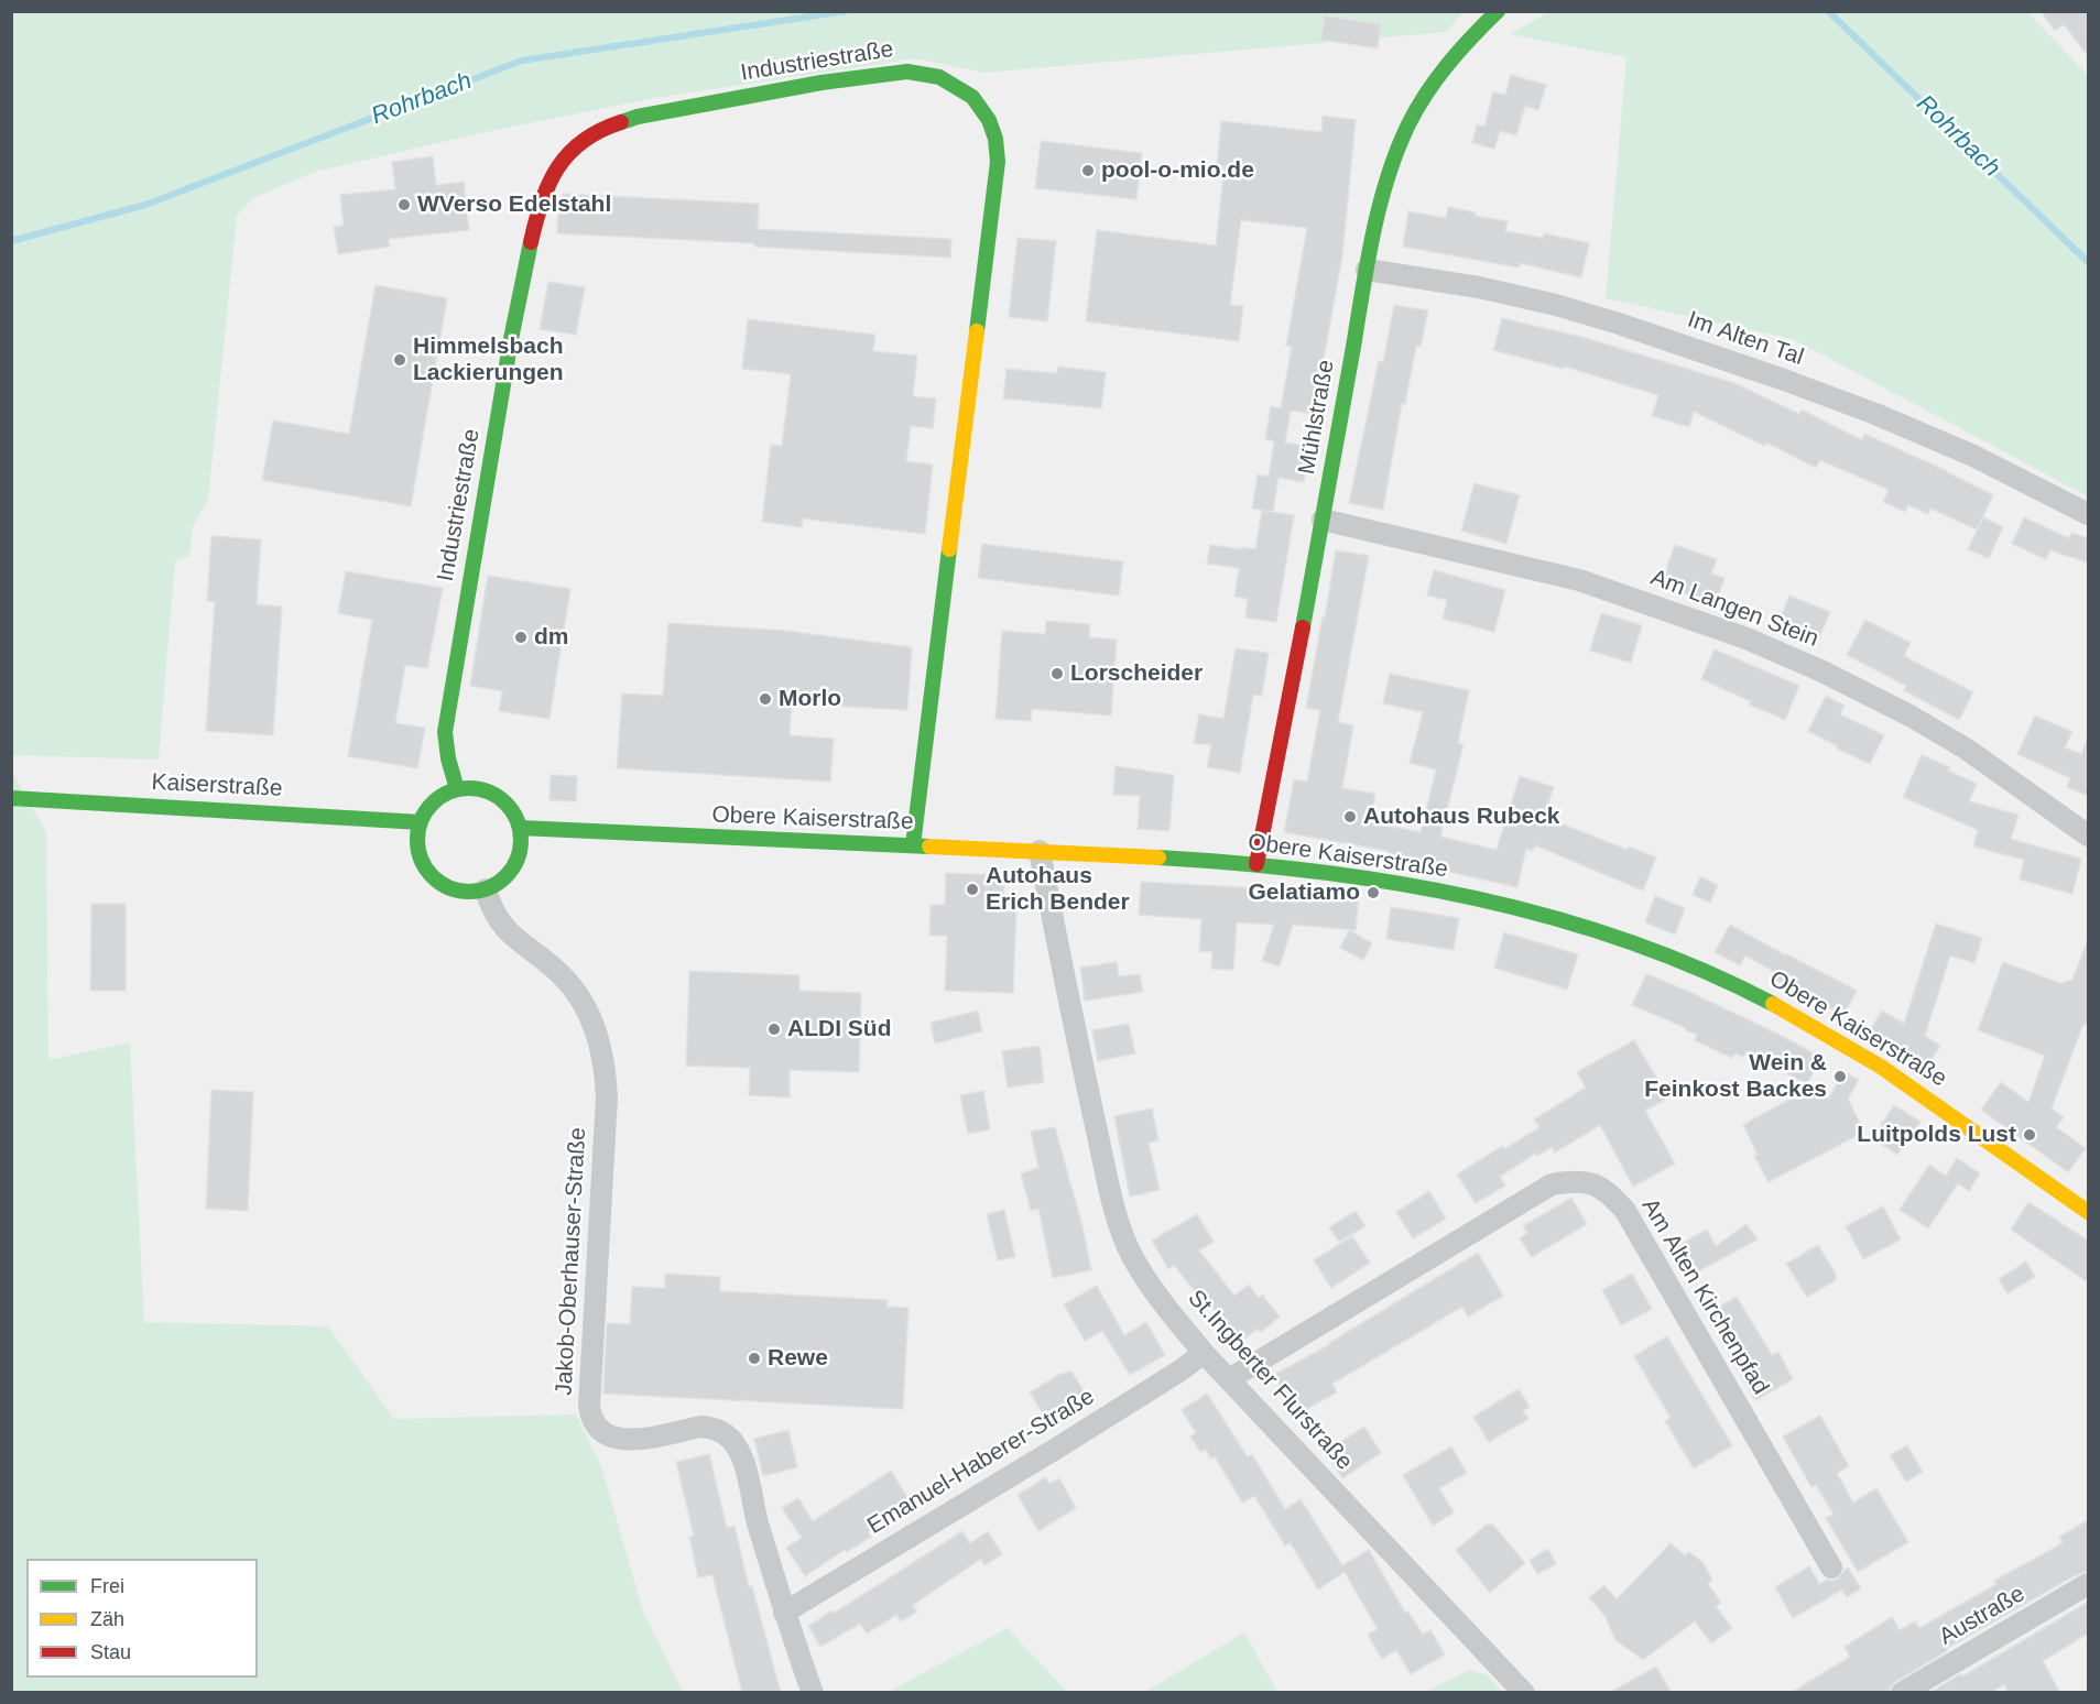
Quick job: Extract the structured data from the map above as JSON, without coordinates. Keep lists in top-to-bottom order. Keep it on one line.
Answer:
{"streets":{"street":["Industriestraße","Im Alten Tal","Mühlstraße","Am Langen Stein","Kaiserstraße","Obere Kaiserstraße","Jakob-Oberhauser-Straße","Am Alten Kirchenpfad","St.Ingberter Flurstraße","Emanuel-Haberer-Straße","Austraße"]},"crossings":[["Industriestraße","Kaiserstraße"],["Industriestraße","Obere Kaiserstraße"],["Industriestraße","Jakob-Oberhauser-Straße"],["Im Alten Tal","Mühlstraße"],["Mühlstraße","Am Langen Stein"],["Mühlstraße","Obere Kaiserstraße"],["Kaiserstraße","Obere Kaiserstraße"],["Kaiserstraße","Jakob-Oberhauser-Straße"],["Obere Kaiserstraße","Jakob-Oberhauser-Straße"],["Obere Kaiserstraße","St.Ingberter Flurstraße"],["Jakob-Oberhauser-Straße","Emanuel-Haberer-Straße"],["Am Alten Kirchenpfad","St.Ingberter Flurstraße"],["St.Ingberter Flurstraße","Emanuel-Haberer-Straße"]],"water":["Rohrbach"],"places":["pool-o-mio.de","WVerso Edelstahl","Himmelsbach Lackierungen","dm","Lorscheider","Morlo","Autohaus Rubeck","Autohaus Erich Bender","Gelatiamo","ALDI Süd","Wein & Feinkost Backes","Luitpolds Lust","Rewe"],"legend":["Frei","Zäh","Stau"]}
